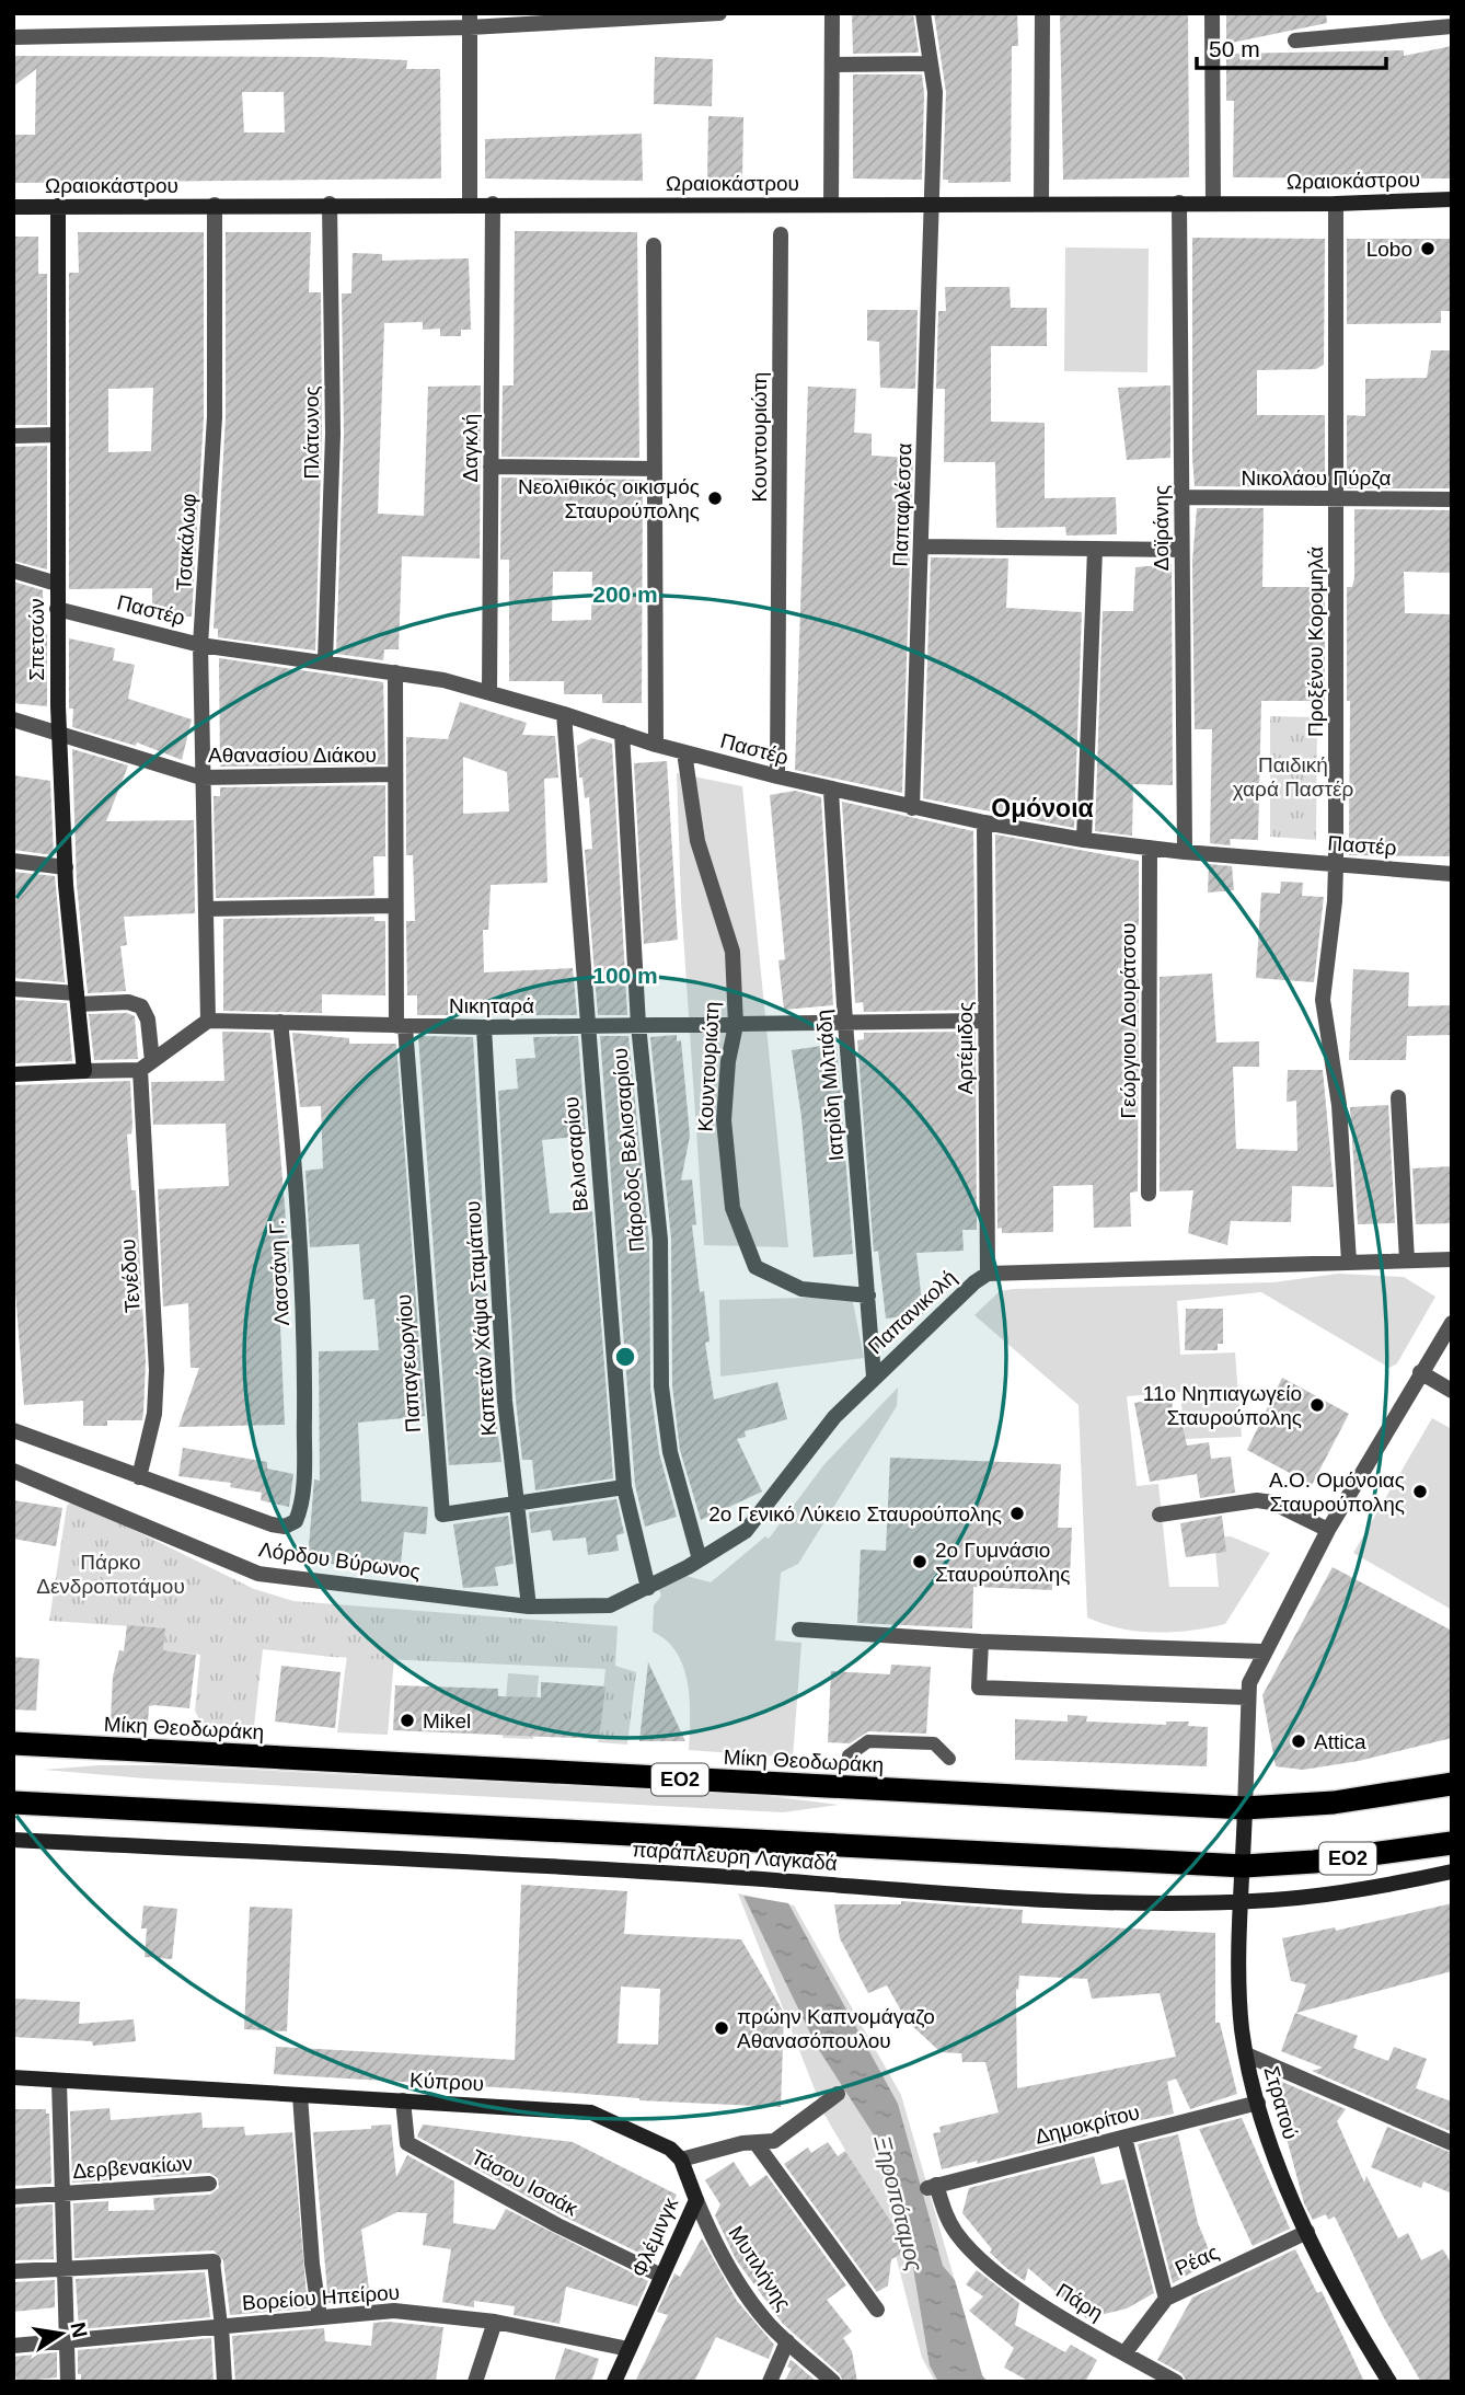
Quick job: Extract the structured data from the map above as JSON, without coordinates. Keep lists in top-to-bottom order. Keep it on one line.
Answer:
{"streets":{"highway":["Μίκη Θεοδωράκη","ΕΟ2"],"street":["Ωραιοκάστρου","Πλάτωνος","Κουντουριώτη","Δαγκλή","Νικολάου Πύρζα","Παπαφλέσσα","Δοϊράνης","Τσακάλωφ","Παστέρ","Σπετσών","Προξένου Κορομηλά","Αθανασίου Διάκου","Νικηταρά","Γεώργιου Δουράτσου","Αρτέμιδος","Ιατρίδη Μιλτιάδη","Πάροδος Βελισσαρίου","Βελισσαρίου","Λασσάνη Γ.","Τενέδου","Παπανικολή","Καπετάν Χάψα Σταμάτιου","Παπαγεωργίου","Λόρδου Βύρωνος","παράπλευρη Λαγκαδά","Κύπρου","Στρατού","Δημοκρίτου","Δερβενακίων","Τάσου Ισαάκ","Φλέμινγκ","Ρέας","Μυτιλήνης","Βορείου Ηπείρου","Πάρη"]},"crossings":[["Ωραιοκάστρου","Πλάτωνος"],["Ωραιοκάστρου","Δαγκλή"],["Ωραιοκάστρου","Παπαφλέσσα"],["Ωραιοκάστρου","Δοϊράνης"],["Ωραιοκάστρου","Τσακάλωφ"],["Ωραιοκάστρου","Σπετσών"],["Ωραιοκάστρου","Προξένου Κορομηλά"],["Πλάτωνος","Παστέρ"],["Κουντουριώτη","Παστέρ"],["Κουντουριώτη","Νικηταρά"],["Κουντουριώτη","Ιατρίδη Μιλτιάδη"],["Δαγκλή","Παστέρ"],["Νικολάου Πύρζα","Δοϊράνης"],["Νικολάου Πύρζα","Προξένου Κορομηλά"],["Παπαφλέσσα","Παστέρ"],["Δοϊράνης","Παστέρ"],["Τσακάλωφ","Παστέρ"],["Τσακάλωφ","Αθανασίου Διάκου"],["Τσακάλωφ","Νικηταρά"],["Παστέρ","Σπετσών"],["Παστέρ","Προξένου Κορομηλά"],["Παστέρ","Γεώργιου Δουράτσου"],["Παστέρ","Αρτέμιδος"],["Παστέρ","Ιατρίδη Μιλτιάδη"],["Παστέρ","Πάροδος Βελισσαρίου"],["Παστέρ","Βελισσαρίου"],["Παστέρ","Παπαγεωργίου"],["Σπετσών","Αθανασίου Διάκου"],["Σπετσών","Τενέδου"],["Προξένου Κορομηλά","Παπανικολή"],["Αθανασίου Διάκου","Παπαγεωργίου"],["Νικηταρά","Αρτέμιδος"],["Νικηταρά","Ιατρίδη Μιλτιάδη"],["Νικηταρά","Πάροδος Βελισσαρίου"],["Νικηταρά","Βελισσαρίου"],["Νικηταρά","Λασσάνη Γ."],["Νικηταρά","Καπετάν Χάψα Σταμάτιου"],["Νικηταρά","Παπαγεωργίου"],["Αρτέμιδος","Παπανικολή"],["Ιατρίδη Μιλτιάδη","Παπανικολή"],["Πάροδος Βελισσαρίου","Παπανικολή"],["Βελισσαρίου","Παπανικολή"],["Βελισσαρίου","Παπαγεωργίου"],["Λασσάνη Γ.","Λόρδου Βύρωνος"],["Τενέδου","Λόρδου Βύρωνος"],["Παπανικολή","Λόρδου Βύρωνος"],["Καπετάν Χάψα Σταμάτιου","Παπαγεωργίου"],["Καπετάν Χάψα Σταμάτιου","Λόρδου Βύρωνος"],["Μίκη Θεοδωράκη","Στρατού"],["ΕΟ2","Στρατού"],["παράπλευρη Λαγκαδά","Στρατού"],["Κύπρου","Τάσου Ισαάκ"],["Κύπρου","Φλέμινγκ"],["Στρατού","Δημοκρίτου"],["Στρατού","Ρέας"],["Δημοκρίτου","Πάρη"],["Δερβενακίων","Βορείου Ηπείρου"],["Τάσου Ισαάκ","Φλέμινγκ"],["Φλέμινγκ","Μυτιλήνης"],["Φλέμινγκ","Βορείου Ηπείρου"],["Ρέας","Πάρη"]],"districts":["Ομόνοια"],"water":["Ξηροπόταμος"],"parks":["Παιδική χαρά Παστέρ","Πάρκο Δενδροποτάμου"],"places":["Lobo","Νεολιθικός οικισμός Σταυρούπολης","11ο Νηπιαγωγείο Σταυρούπολης","Α.Ο. Ομόνοιας Σταυρούπολης","2ο Γενικό Λύκειο Σταυρούπολης","2ο Γυμνάσιο Σταυρούπολης","Mikel","Attica","πρώην Καπνομάγαζο Αθανασόπουλου"],"scale_bar":"50 m","north":"right","rings":["200 m","100 m"]}
